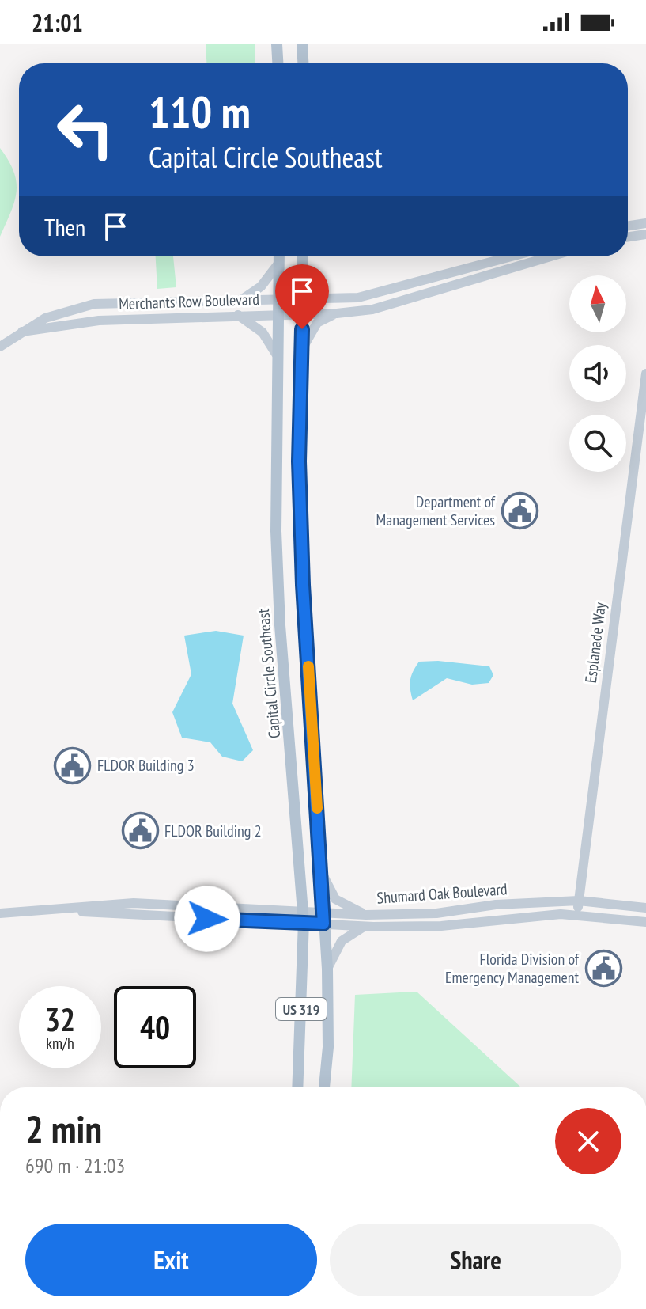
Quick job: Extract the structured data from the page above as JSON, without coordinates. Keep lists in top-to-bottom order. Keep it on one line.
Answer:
{"streets":{"main road":["Capital Circle Southeast","US 319"],"street":["Merchants Row Boulevard","Esplanade Way","Shumard Oak Boulevard"]},"crossings":[["Merchants Row Boulevard","Capital Circle Southeast"],["Merchants Row Boulevard","US 319"],["Esplanade Way","Shumard Oak Boulevard"],["Capital Circle Southeast","Shumard Oak Boulevard"],["Shumard Oak Boulevard","US 319"]],"places":{"public building":["Department of Management Services","FLDOR Building 3","FLDOR Building 2","Florida Division of Emergency Management"]},"north":"top","page":{"status":"21:01","turn":["110 m","Capital Circle Southeast"],"then":"Then","speed":"32 km/h","limit":"40","heading":["2 min","690 m · 21:03"],"buttons":["Exit","Share"]}}
